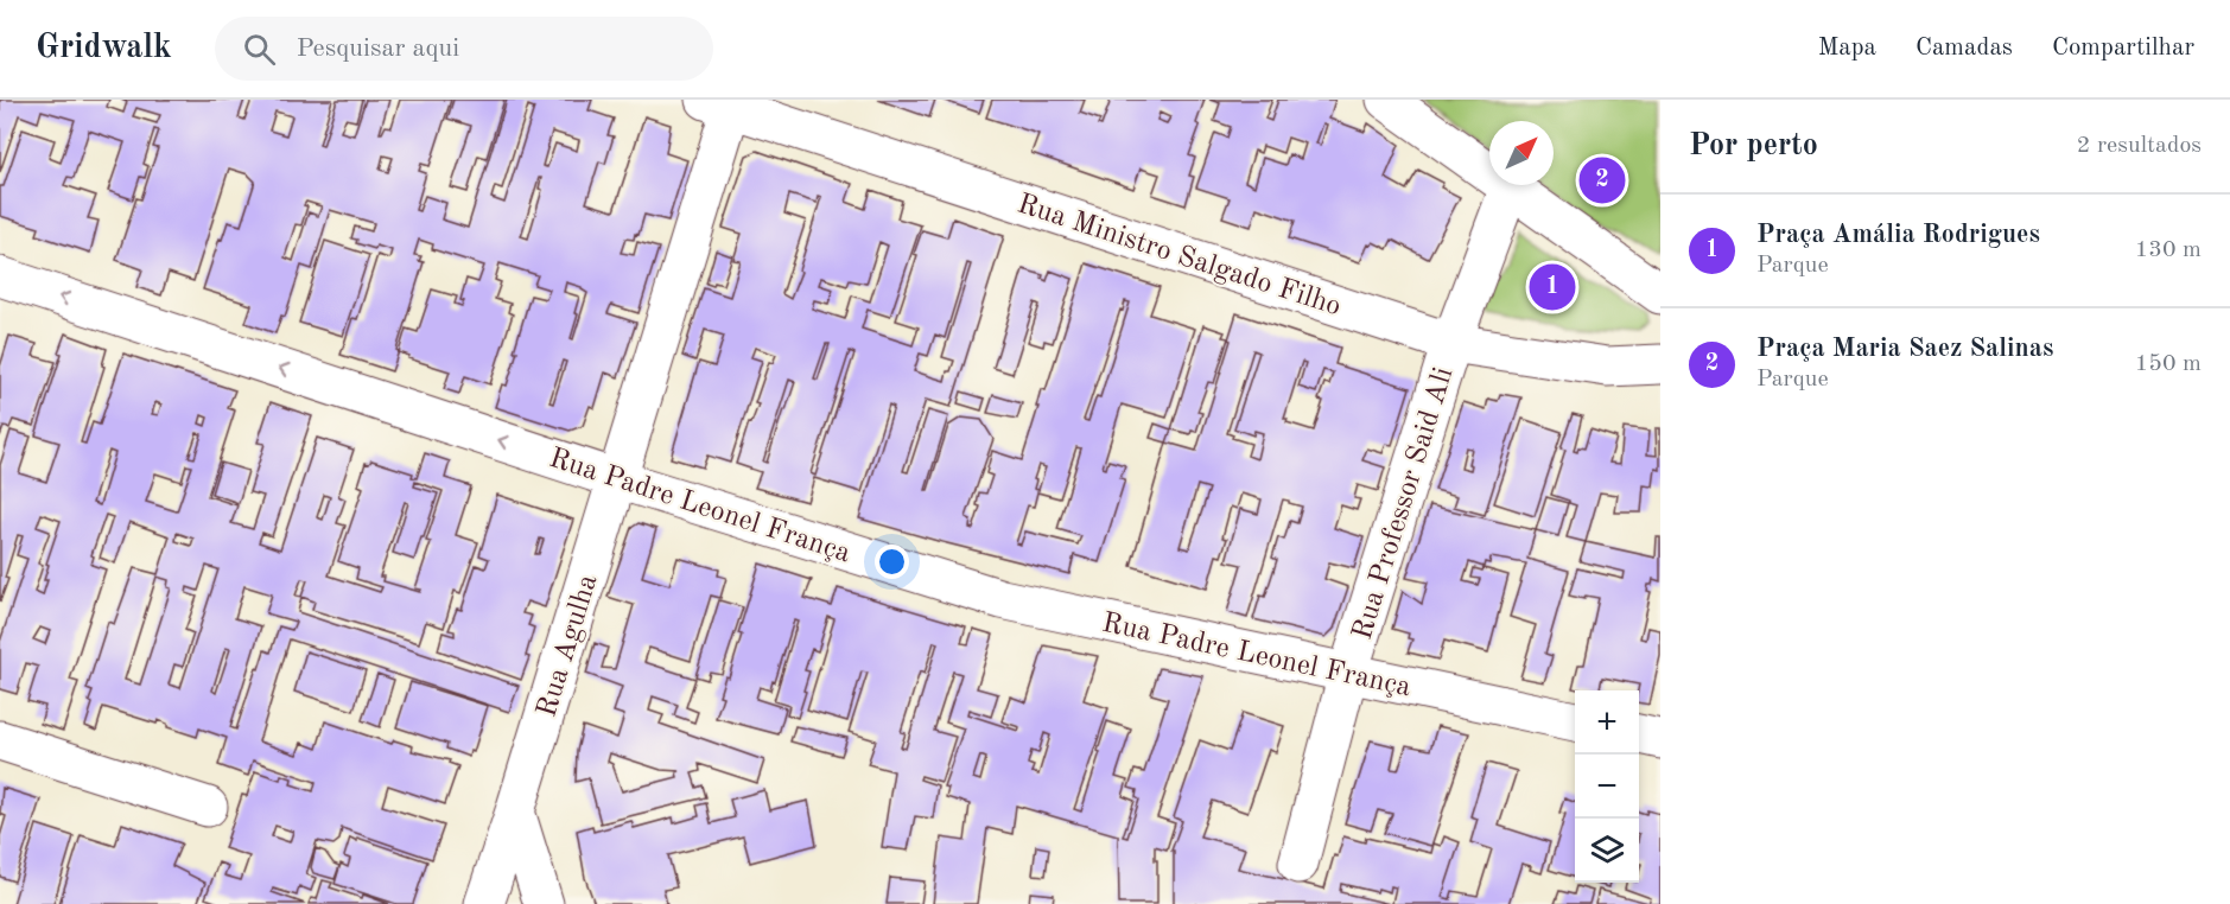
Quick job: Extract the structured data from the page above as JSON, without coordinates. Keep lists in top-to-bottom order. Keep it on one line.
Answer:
{"streets":{"street":["Rua Ministro Salgado Filho","Rua Professor Said Ali","Rua Padre Leonel França","Rua Agulha"]},"crossings":[["Rua Ministro Salgado Filho","Rua Professor Said Ali"],["Rua Ministro Salgado Filho","Rua Agulha"],["Rua Professor Said Ali","Rua Padre Leonel França"],["Rua Padre Leonel França","Rua Agulha"]],"one_way":["Rua Padre Leonel França"],"north":"top right","page":{"header":"Gridwalk","search":"Pesquisar aqui","nav":["Mapa","Camadas","Compartilhar"],"heading":["Por perto","2 resultados"],"pins":["2","1"],"list":[{"mark":"1","name":"Praça Amália Rodrigues","note":"Parque","value":"130 m"},{"mark":"2","name":"Praça Maria Saez Salinas","note":"Parque","value":"150 m"}],"map_buttons":["+","−"]}}
